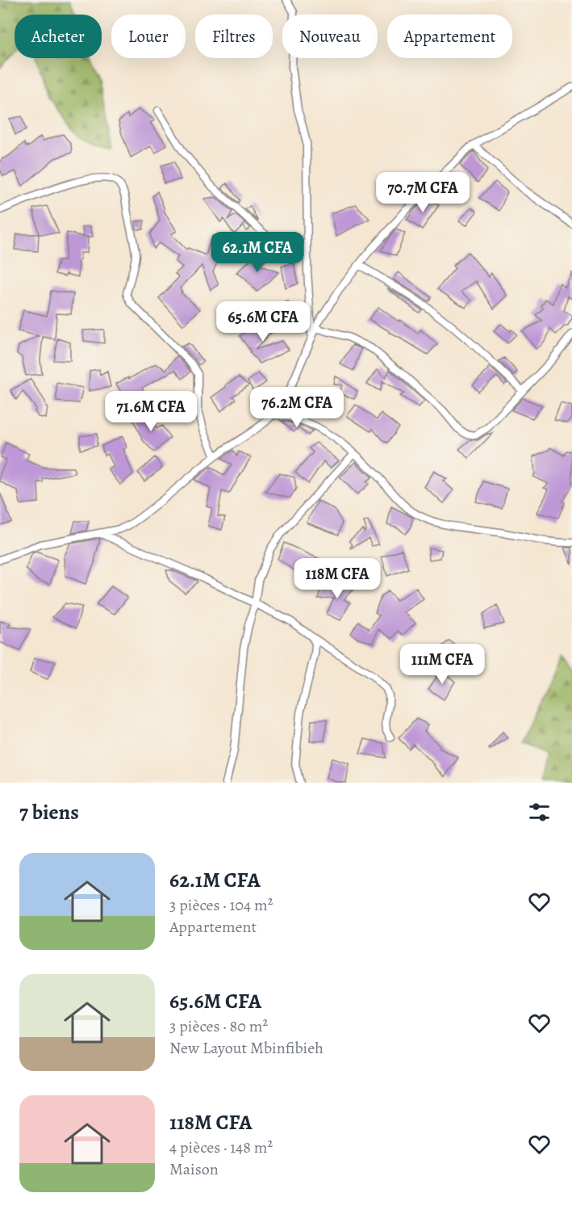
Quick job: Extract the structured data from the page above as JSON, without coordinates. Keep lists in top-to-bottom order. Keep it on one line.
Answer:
{"page":{"chip":["Acheter","Louer","Filtres","Nouveau","Appartement"],"price":["70.7M CFA","62.1M CFA","65.6M CFA","76.2M CFA","71.6M CFA","118M CFA","111M CFA"],"heading":"7 biens","list":[{"name":"62.1M CFA","note":"3 pièces · 104 m² · Appartement"},{"name":"65.6M CFA","note":"3 pièces · 80 m² · New Layout Mbinfibieh"},{"name":"118M CFA","note":"4 pièces · 148 m² · Maison"}]}}
